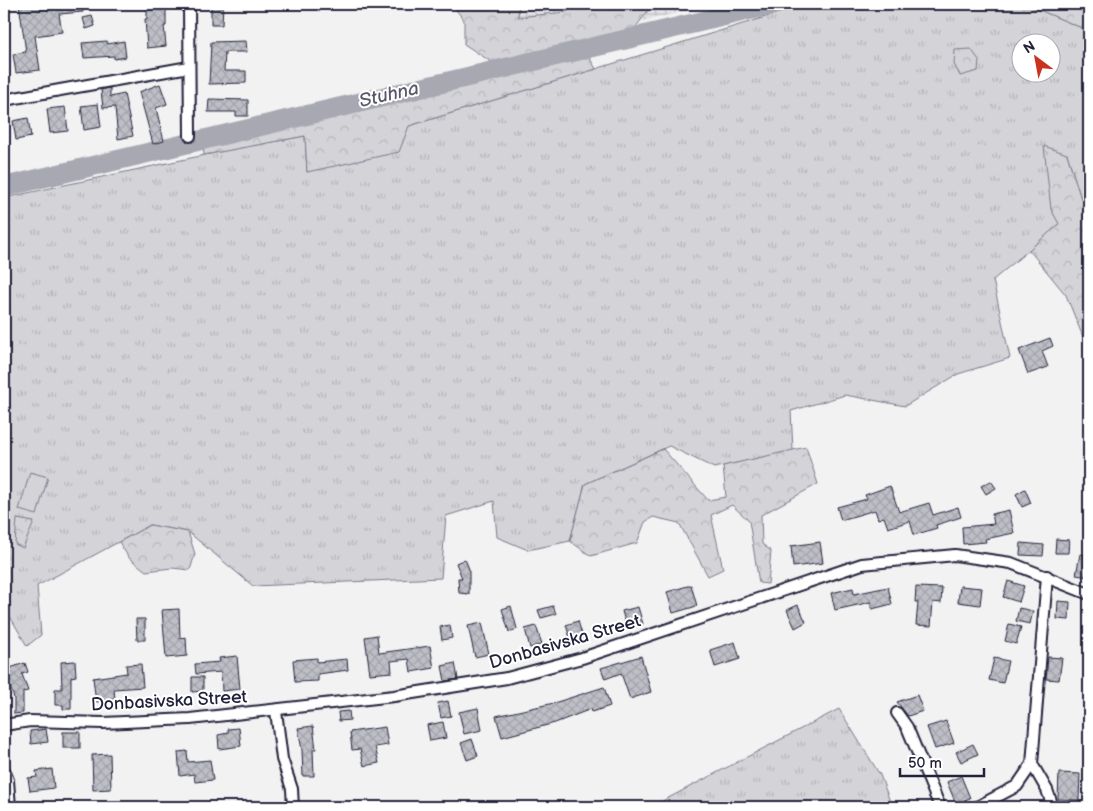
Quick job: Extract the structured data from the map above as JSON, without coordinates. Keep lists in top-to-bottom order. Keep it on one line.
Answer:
{"streets":{"street":["Donbasivska Street"]},"water":["Stuhna"],"scale_bar":"50 m","north":"top left"}
